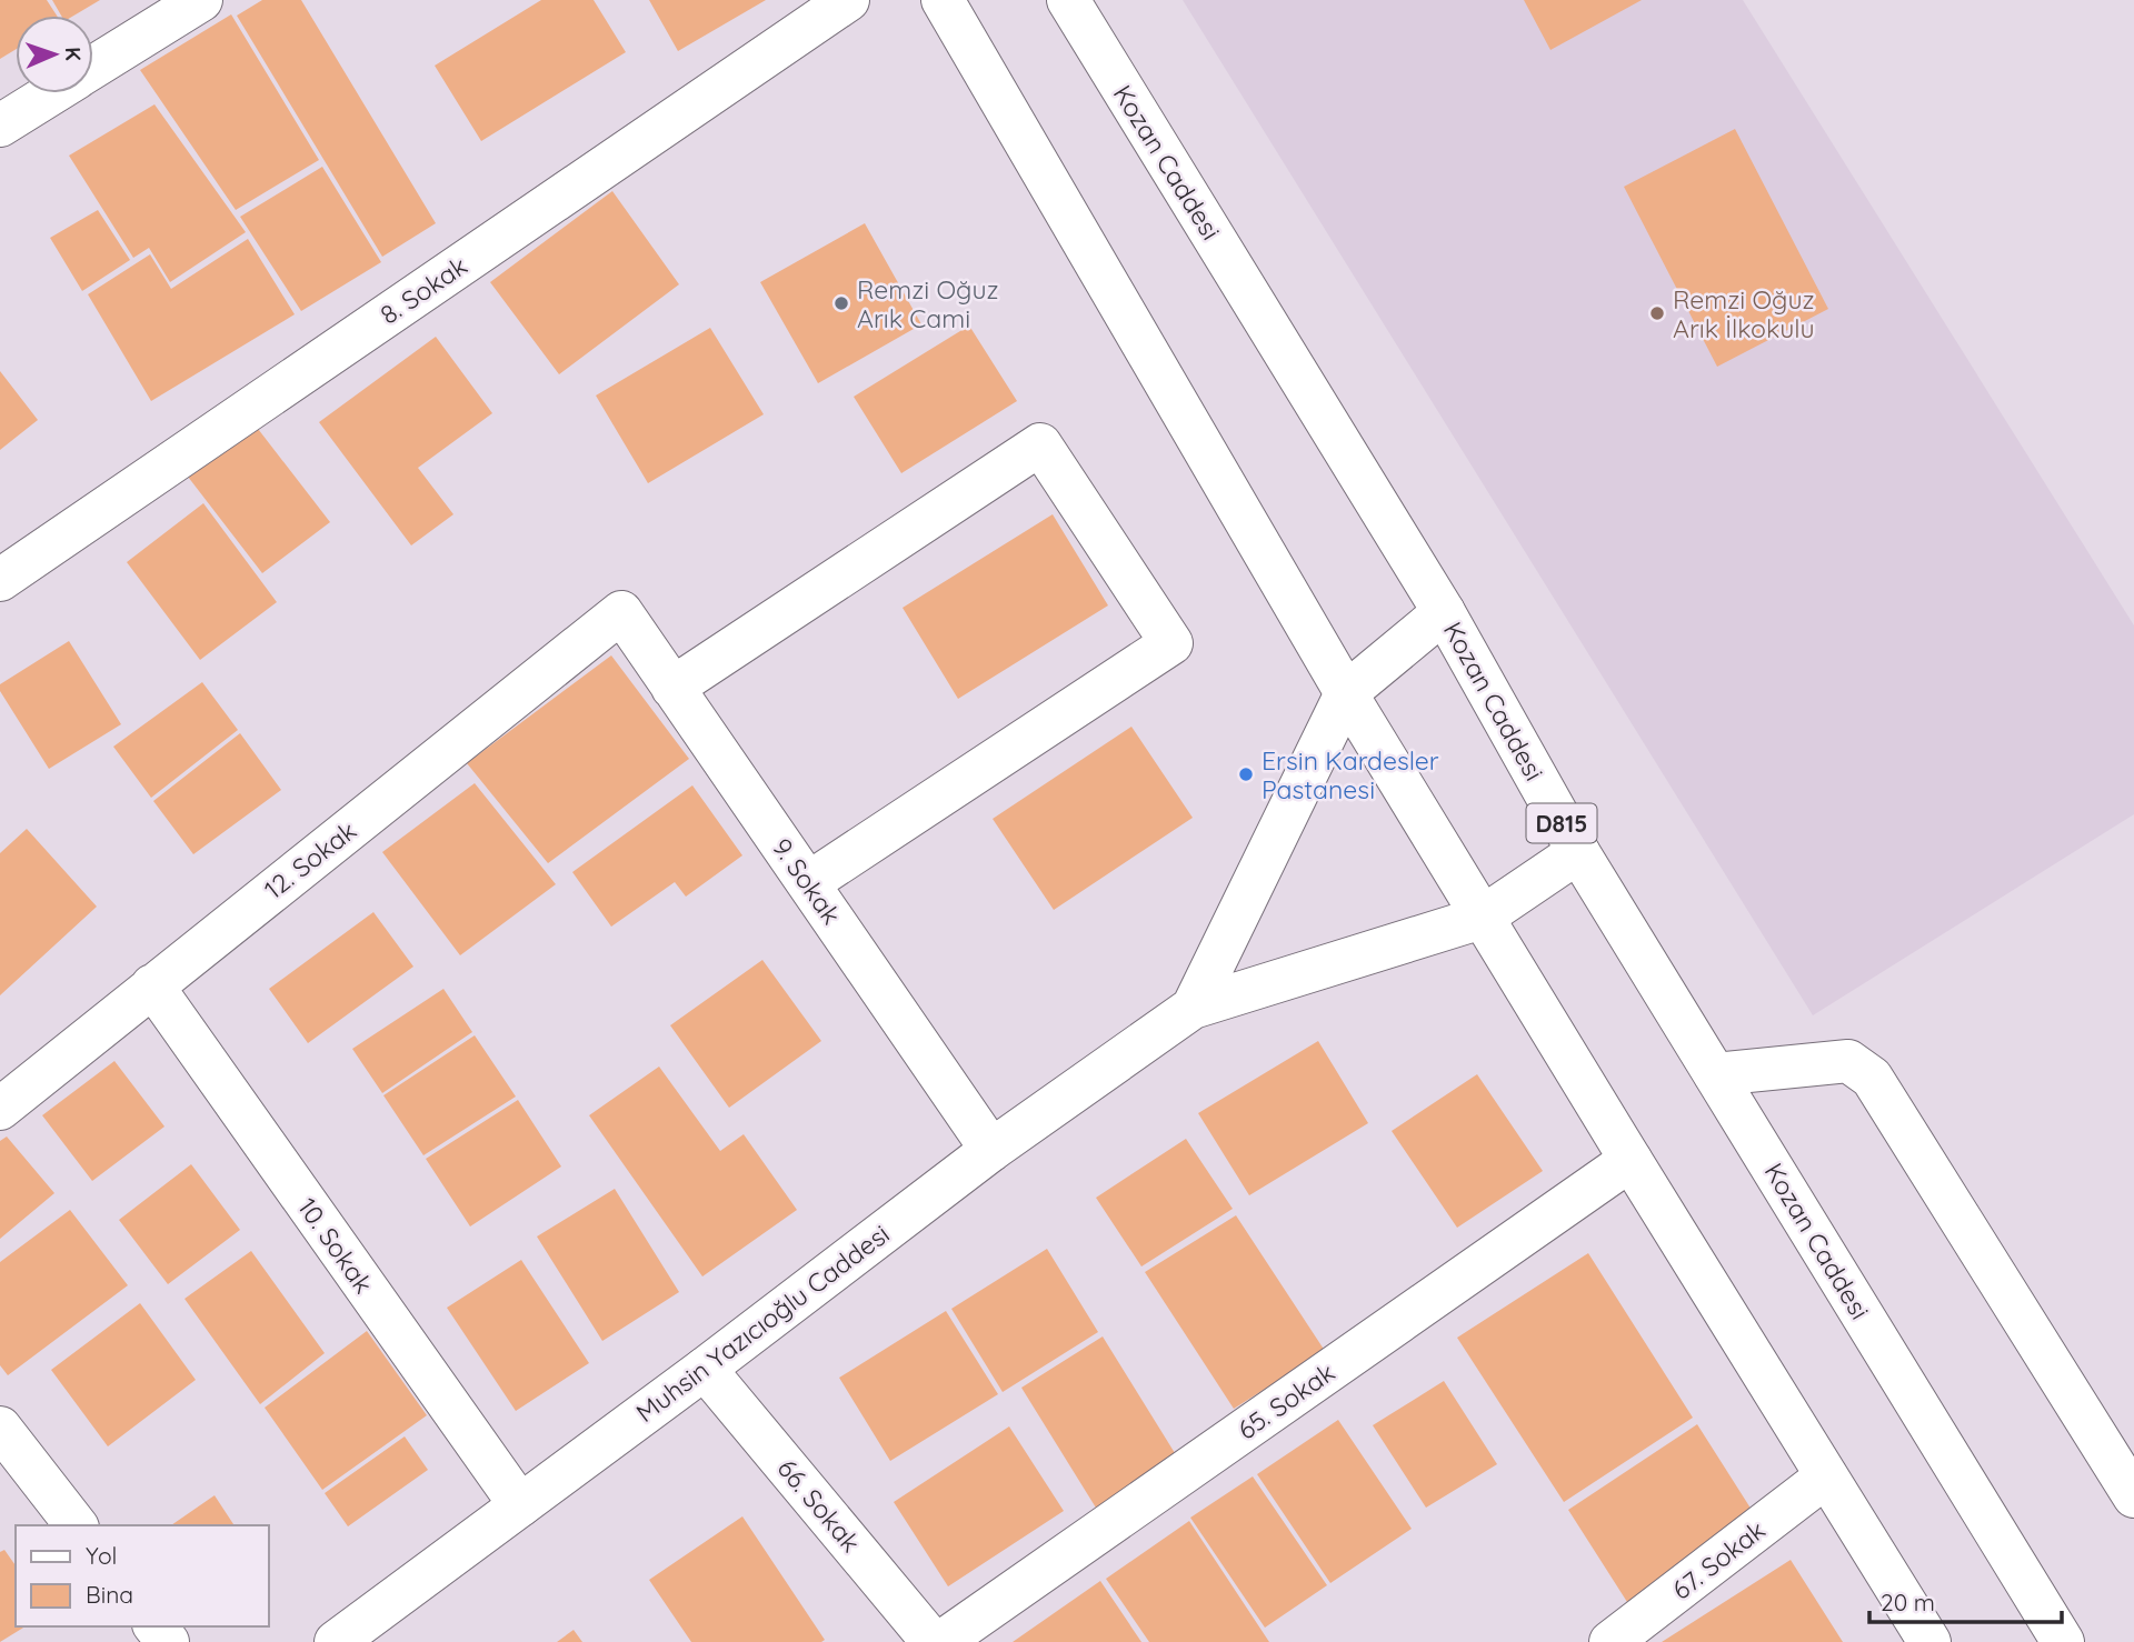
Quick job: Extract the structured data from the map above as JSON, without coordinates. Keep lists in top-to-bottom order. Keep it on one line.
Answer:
{"streets":{"main road":["Kozan Caddesi","8. Sokak","D815","12. Sokak","9. Sokak","10. Sokak","Muhsin Yazıcıoğlu Caddesi","65. Sokak","66. Sokak","67. Sokak"]},"crossings":[["12. Sokak","9. Sokak"],["12. Sokak","10. Sokak"],["9. Sokak","Muhsin Yazıcıoğlu Caddesi"],["10. Sokak","Muhsin Yazıcıoğlu Caddesi"],["Muhsin Yazıcıoğlu Caddesi","66. Sokak"]],"places":["Remzi Oğuz Arık Cami","Remzi Oğuz Arık İlkokulu","Ersin Kardesler Pastanesi"],"legend":["Yol","Bina"],"scale_bar":"20 m","north":"right"}
